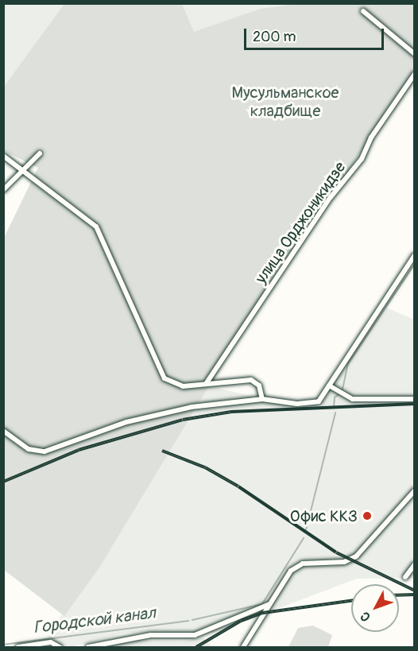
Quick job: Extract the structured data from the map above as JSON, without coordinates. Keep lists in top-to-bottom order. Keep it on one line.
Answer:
{"streets":{"street":["улица Орджоникидзе"]},"water":["Городской канал"],"parks":["Мусульманское кладбище"],"places":["Офис ККЗ"],"scale_bar":"200 m","north":"bottom left"}
